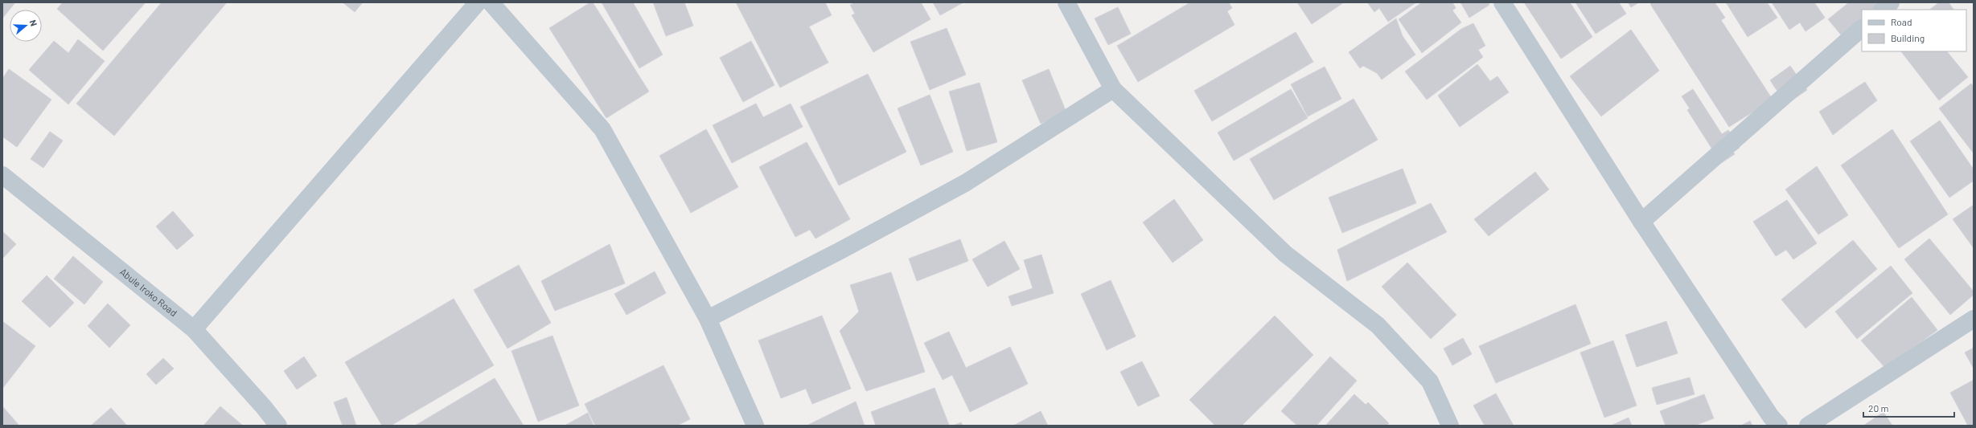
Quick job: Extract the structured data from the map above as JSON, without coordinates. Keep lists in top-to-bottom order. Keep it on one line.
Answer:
{"streets":{"street":["Abule Iroko Road"]},"legend":["Road","Building"],"scale_bar":"20 m","north":"right"}
